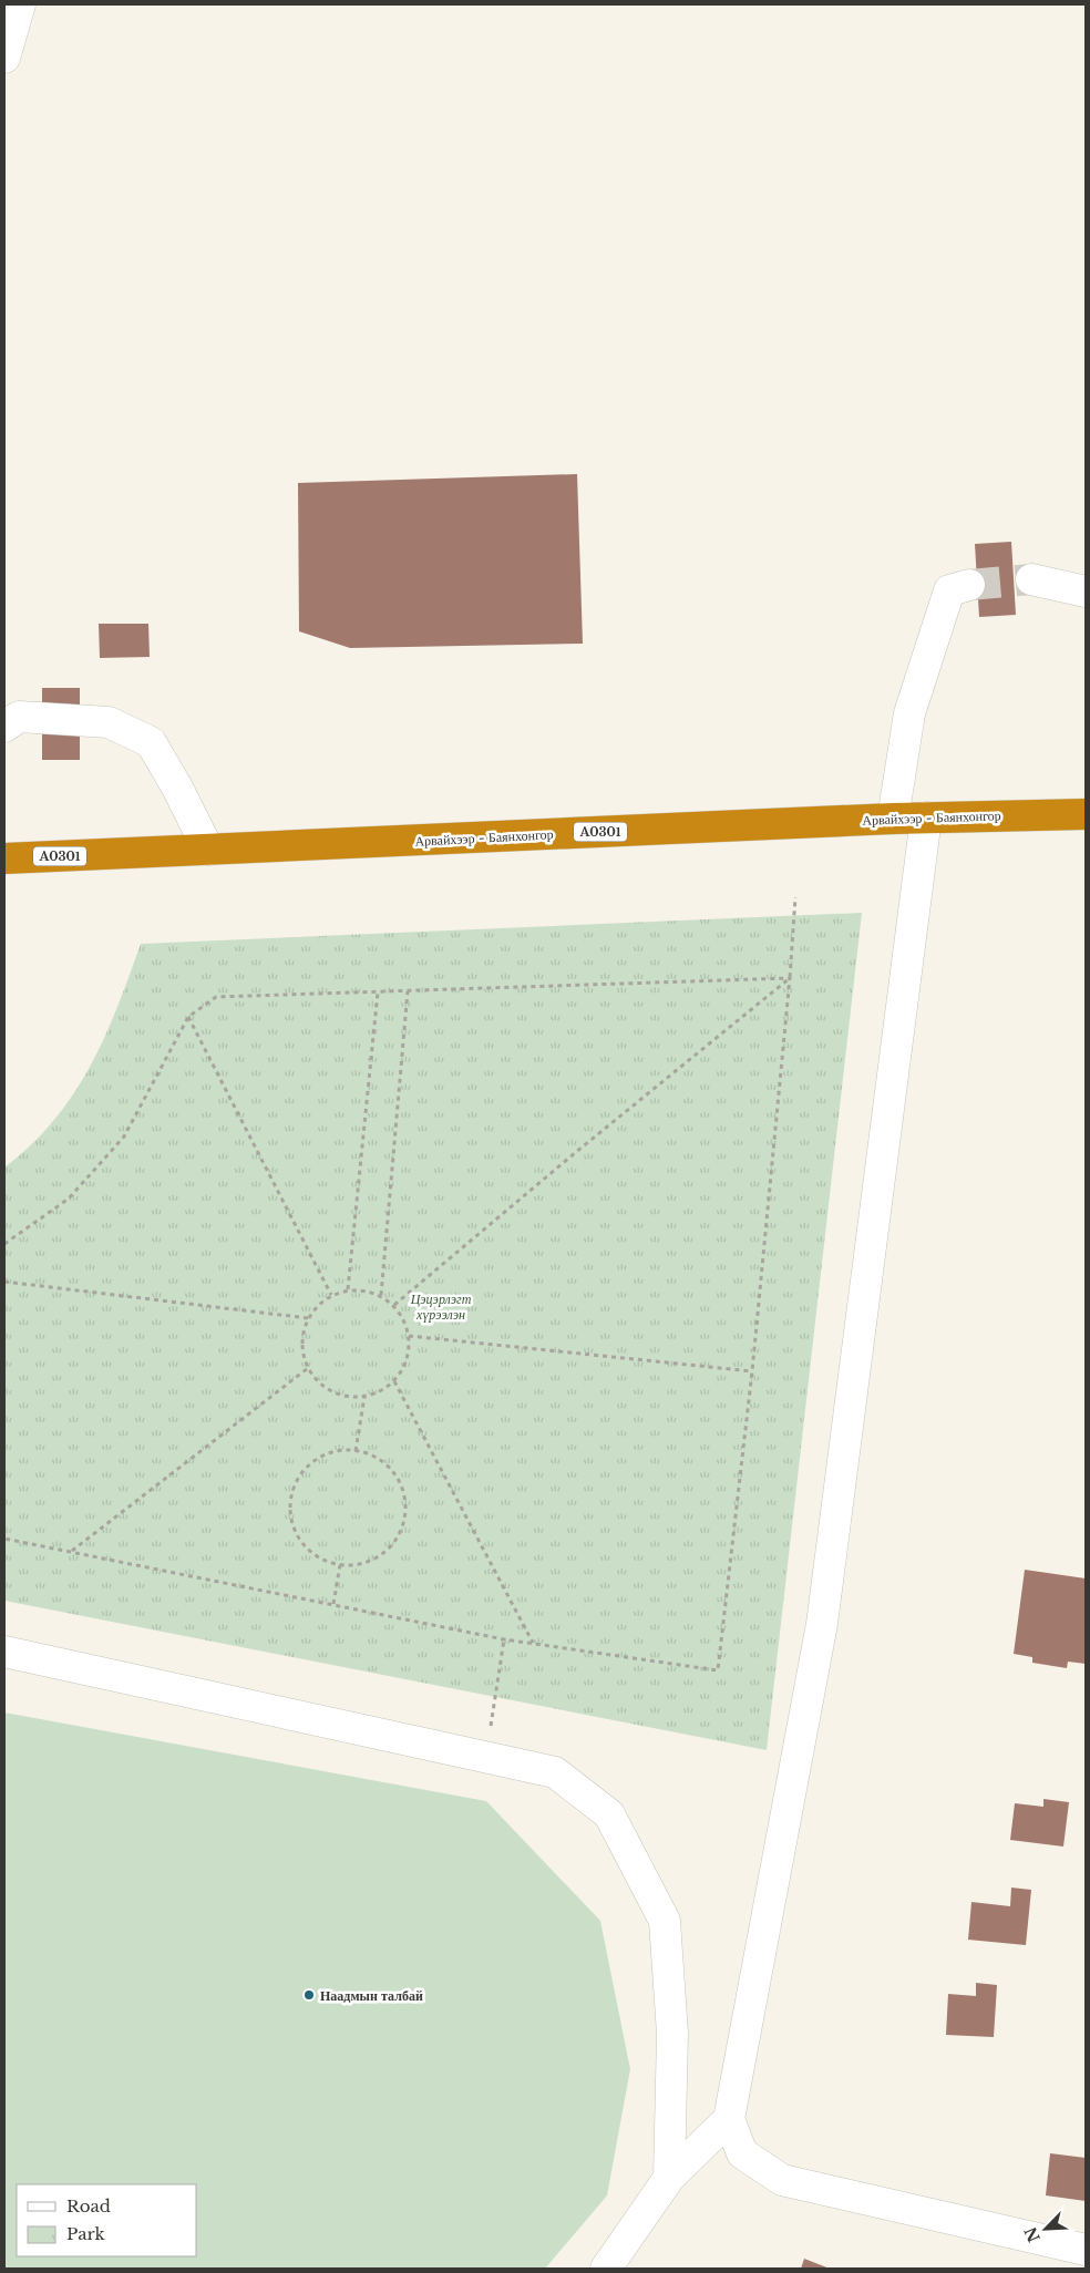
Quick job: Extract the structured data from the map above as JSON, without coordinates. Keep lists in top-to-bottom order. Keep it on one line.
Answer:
{"streets":{"highway":["Арвайхээр - Баянхонгор","A0301"]},"parks":["Цэцэрлэгт хүрээлэн"],"places":["Наадмын талбай"],"legend":["Road","Park"],"north":"bottom left"}
